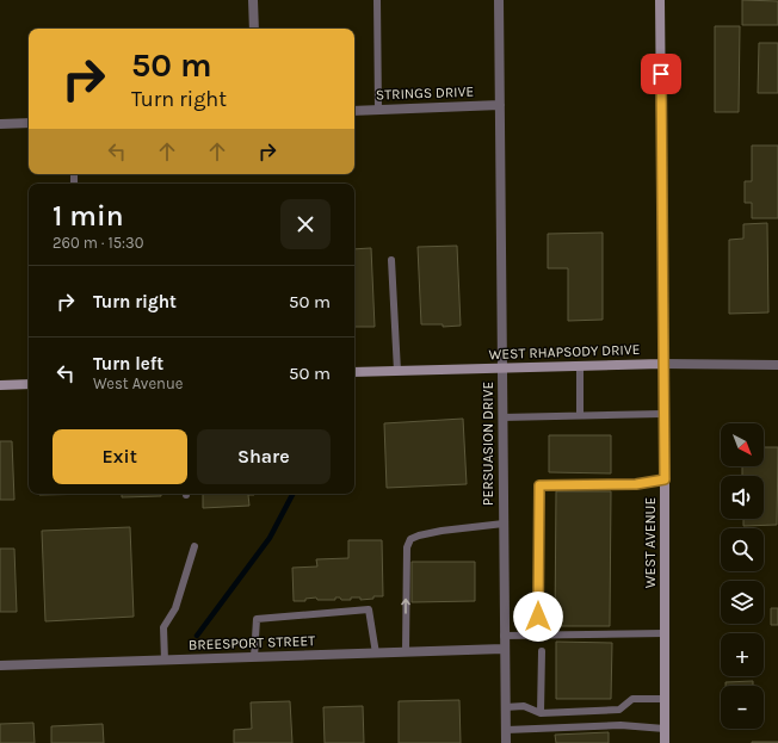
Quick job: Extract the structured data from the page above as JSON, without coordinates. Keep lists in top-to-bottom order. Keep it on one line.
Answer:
{"streets":{"main road":["WEST RHAPSODY DRIVE","WEST AVENUE"],"street":["STRINGS DRIVE","PERSUASION DRIVE","BREESPORT STREET"]},"crossings":[["STRINGS DRIVE","PERSUASION DRIVE"],["WEST RHAPSODY DRIVE","PERSUASION DRIVE"],["WEST RHAPSODY DRIVE","WEST AVENUE"],["PERSUASION DRIVE","BREESPORT STREET"]],"north":"bottom right","page":{"turn":["50 m","Turn right"],"heading":["1 min","260 m · 15:30"],"list":[{"name":"Turn right","value":"50 m"},{"name":"Turn left","note":"West Avenue","value":"50 m"}],"buttons":["Exit","Share"],"map_buttons":["+","−"]}}
